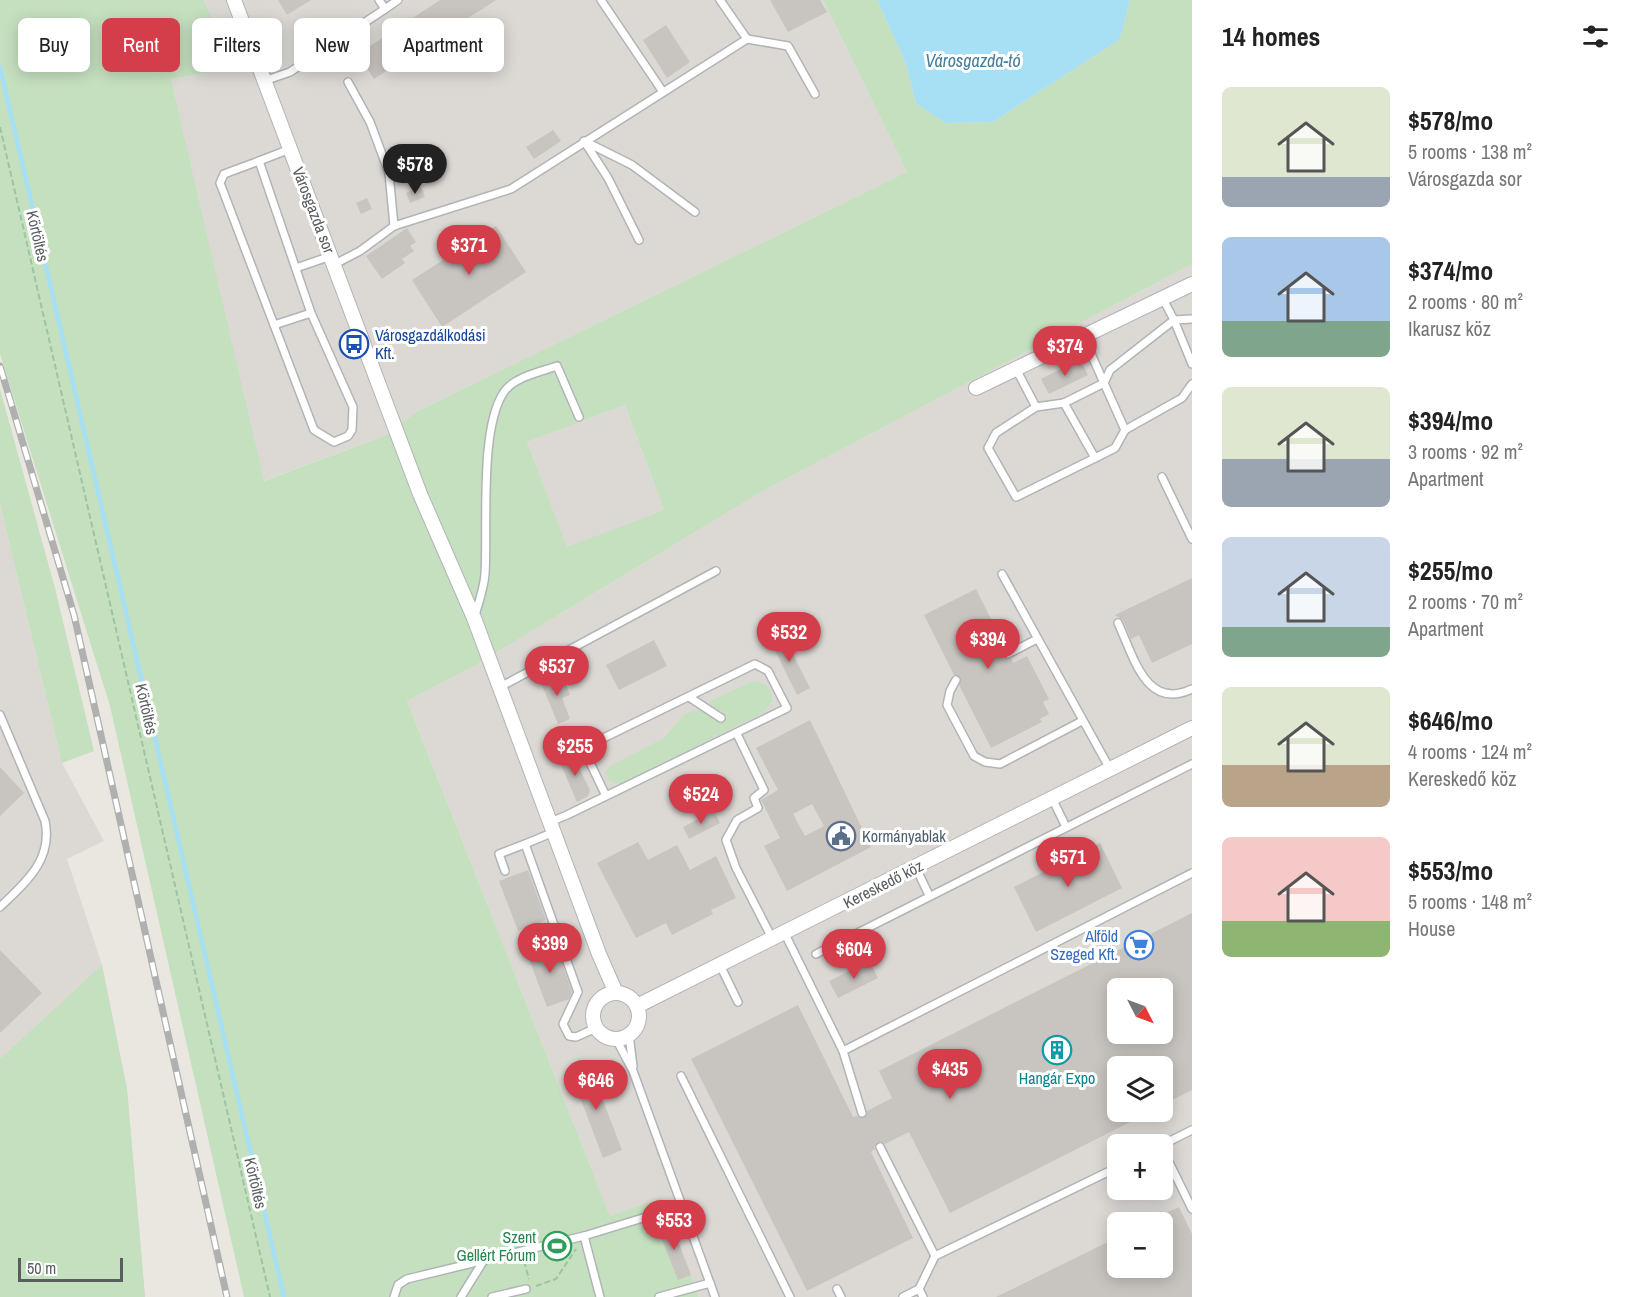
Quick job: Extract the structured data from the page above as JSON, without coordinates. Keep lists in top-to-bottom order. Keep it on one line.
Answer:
{"streets":{"street":["Városgazda sor","Kereskedő köz"],"path":["Körtöltés"]},"crossings":[["Városgazda sor","Kereskedő köz"]],"water":["Városgazda-tó"],"places":{"bus stop":["Városgazdálkodási Kft."],"public building":["Kormányablak"],"supermarket":["Alföld Szeged Kft."],"building":["Hangár Expo"],"sports":["Szent Gellért Fórum"]},"scale_bar":"50 m","north":"bottom right","page":{"heading":"14 homes","chip":["Buy","Rent","Filters","New","Apartment"],"list":[{"name":"$578/mo","note":"5 rooms · 138 m² · Városgazda sor"},{"name":"$374/mo","note":"2 rooms · 80 m² · Ikarusz köz"},{"name":"$394/mo","note":"3 rooms · 92 m² · Apartment"},{"name":"$255/mo","note":"2 rooms · 70 m² · Apartment"},{"name":"$646/mo","note":"4 rooms · 124 m² · Kereskedő köz"},{"name":"$553/mo","note":"5 rooms · 148 m² · House"}],"price":["$578","$371","$374","$532","$394","$537","$255","$524","$571","$399","$604","$435","$646","$553"],"map_buttons":["+","−"],"scale":"50 m"}}
